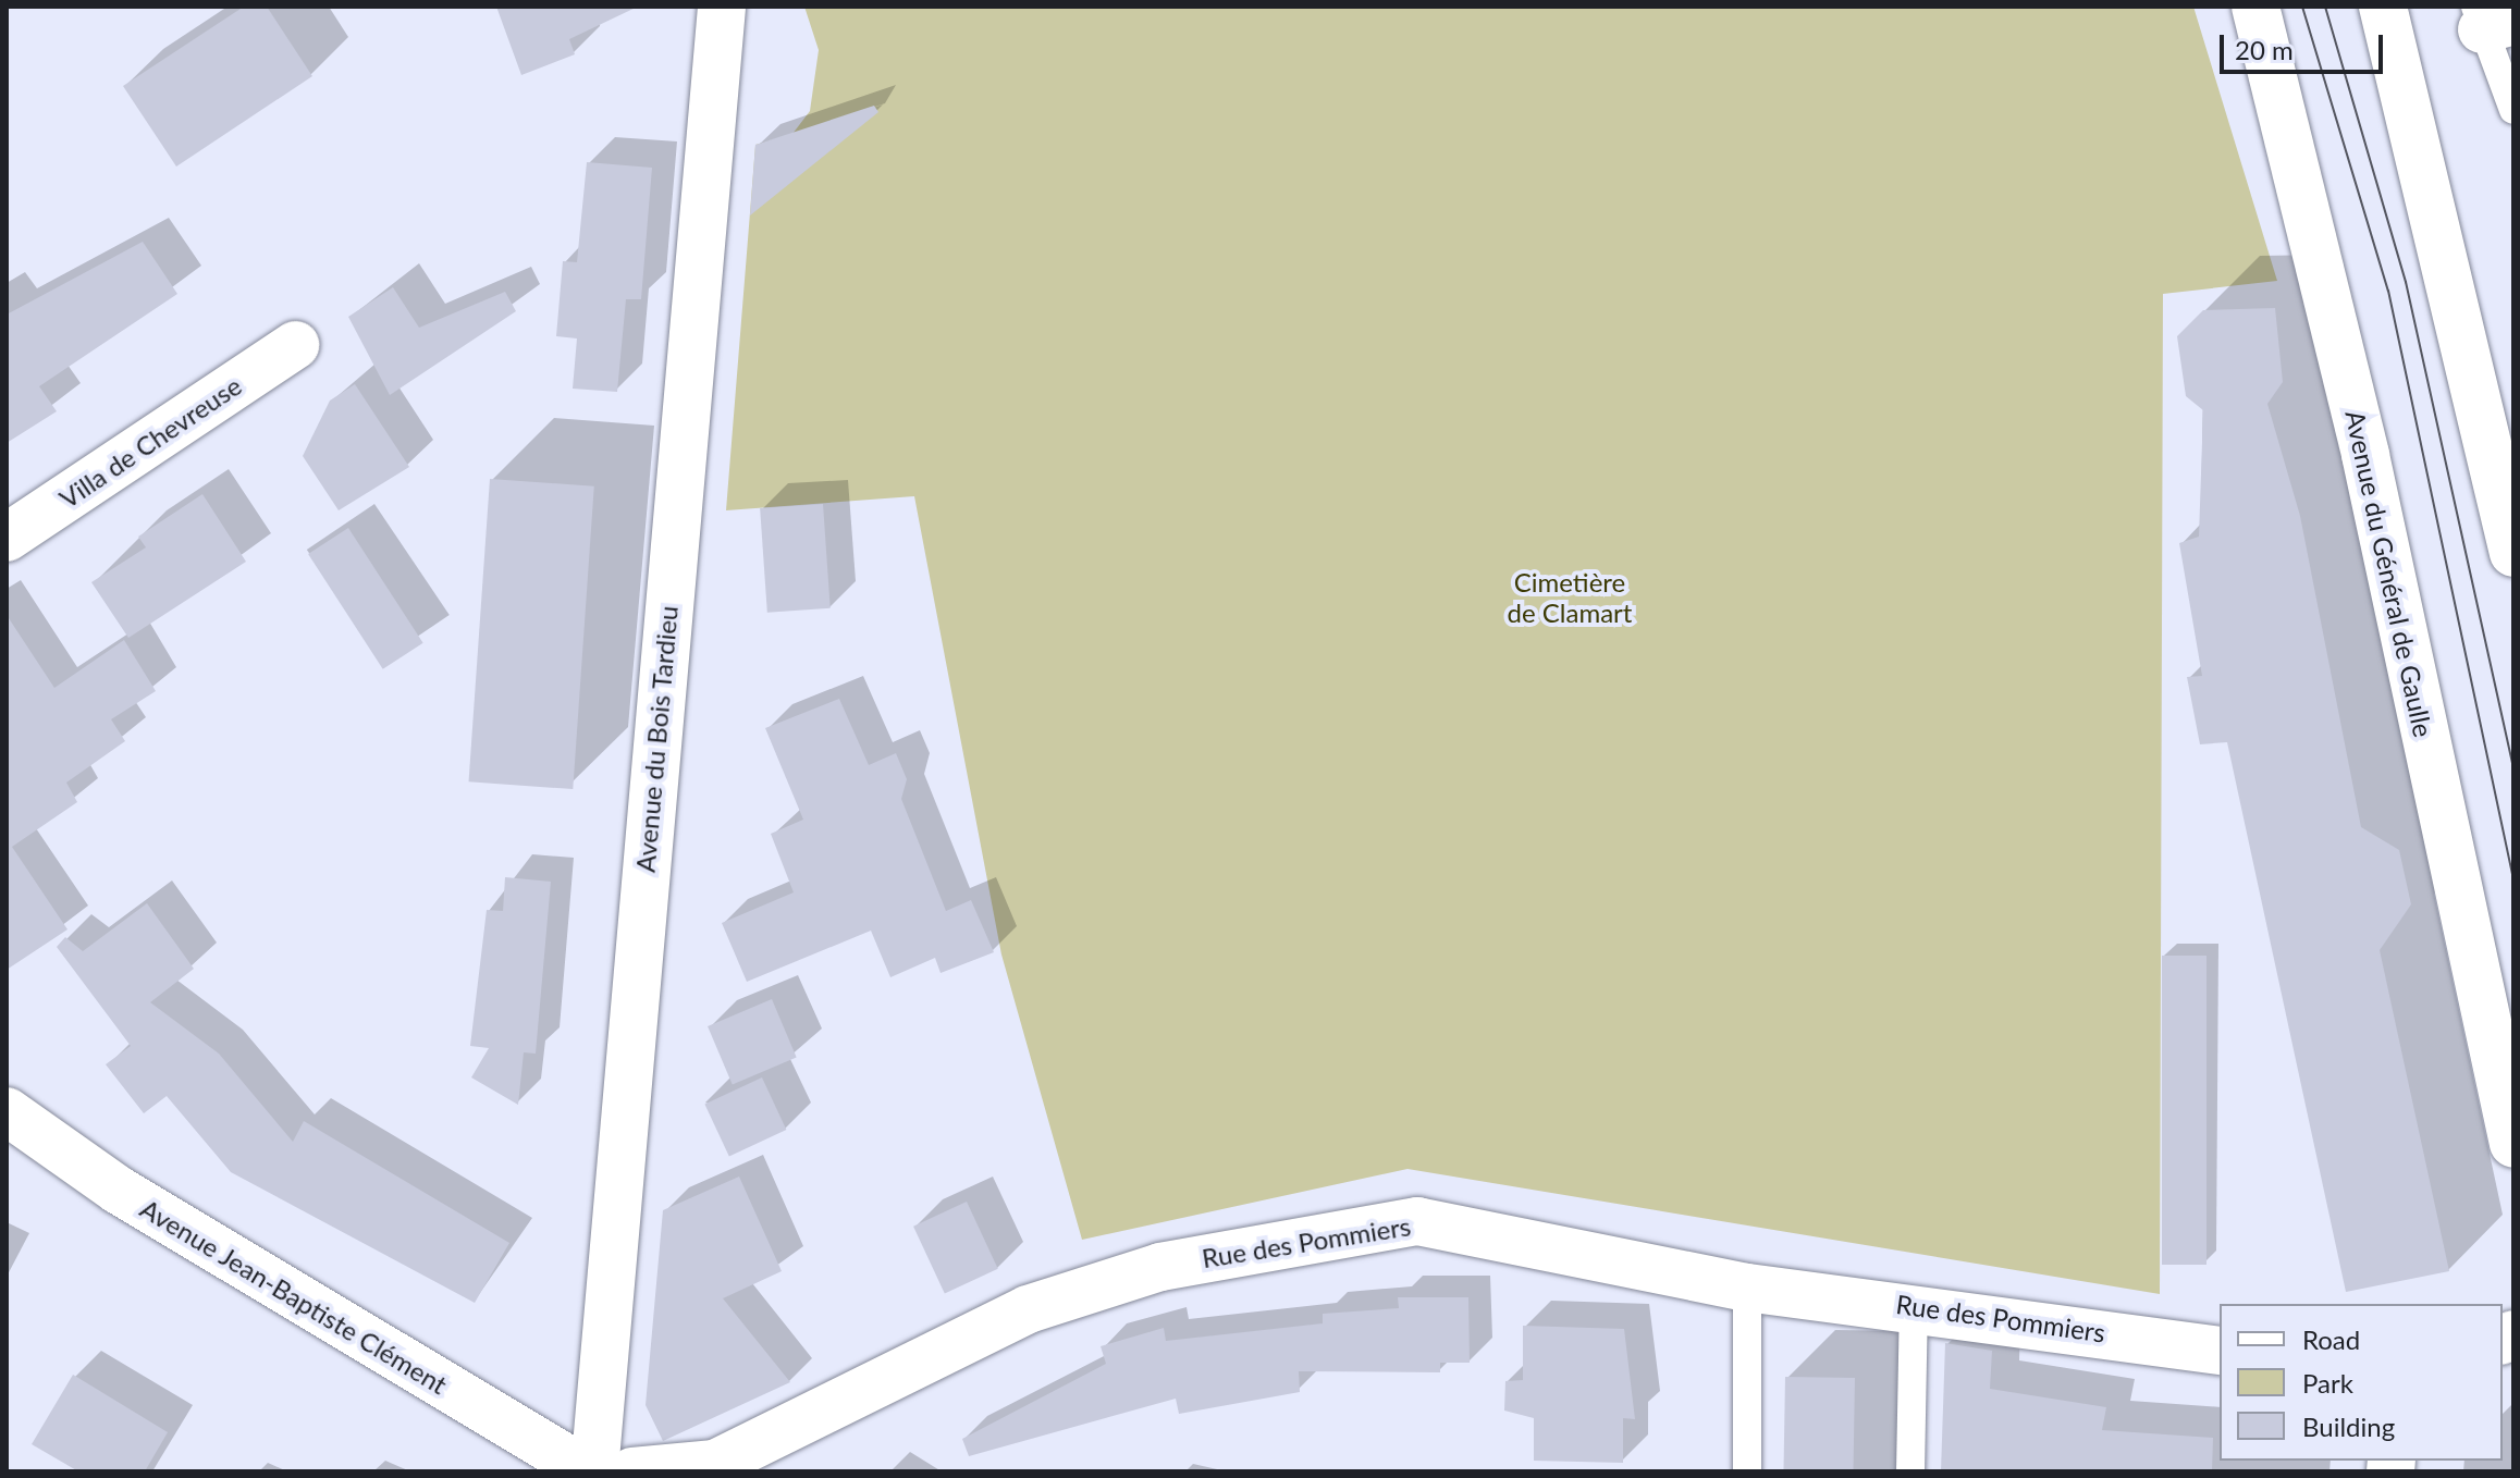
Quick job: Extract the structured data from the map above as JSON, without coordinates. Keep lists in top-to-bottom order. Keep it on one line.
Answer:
{"streets":{"street":["Villa de Chevreuse","Avenue du Général de Gaulle","Avenue du Bois Tardieu","Rue des Pommiers","Avenue Jean-Baptiste Clément"]},"crossings":[["Avenue du Bois Tardieu","Avenue Jean-Baptiste Clément"]],"parks":["Cimetière de Clamart"],"legend":["Road","Park","Building"],"scale_bar":"20 m"}
